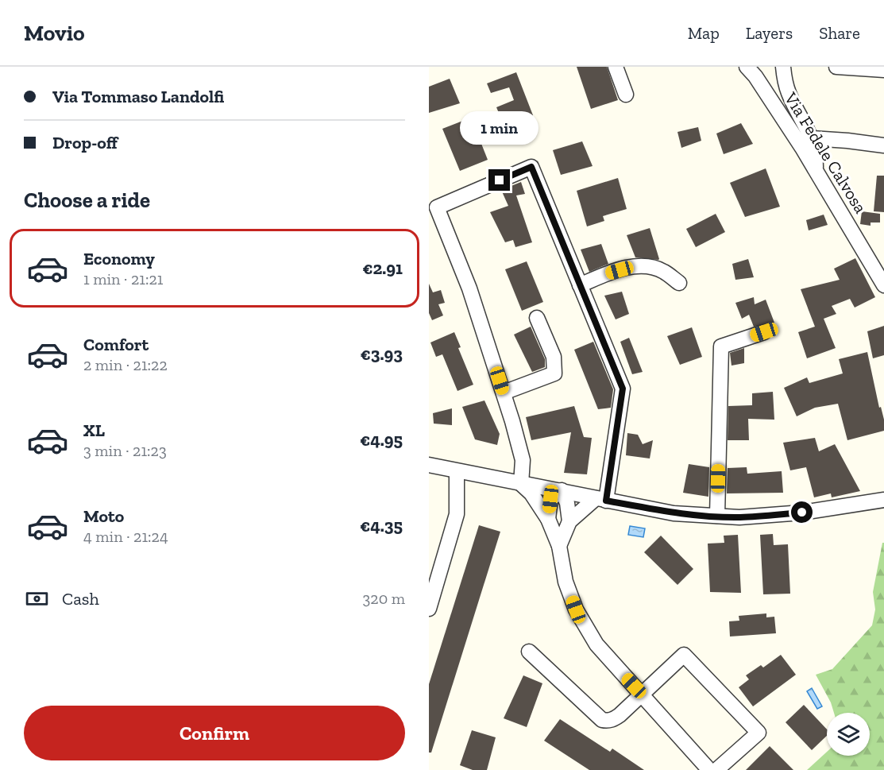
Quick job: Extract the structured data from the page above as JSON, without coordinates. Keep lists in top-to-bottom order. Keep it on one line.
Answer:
{"streets":{"street":["Via Fedele Calvosa"]},"page":{"header":"Movio","nav":["Map","Layers","Share"],"banner":["Via Tommaso Landolfi","Drop-off"],"bubble":"1 min","heading":"Choose a ride","list":[{"name":"Economy","note":"1 min · 21:21","value":"€2.91"},{"name":"Comfort","note":"2 min · 21:22","value":"€3.93"},{"name":"XL","note":"3 min · 21:23","value":"€4.95"},{"name":"Moto","note":"4 min · 21:24","value":"€4.35"}],"pay":["Cash","320 m"],"buttons":"Confirm"}}
